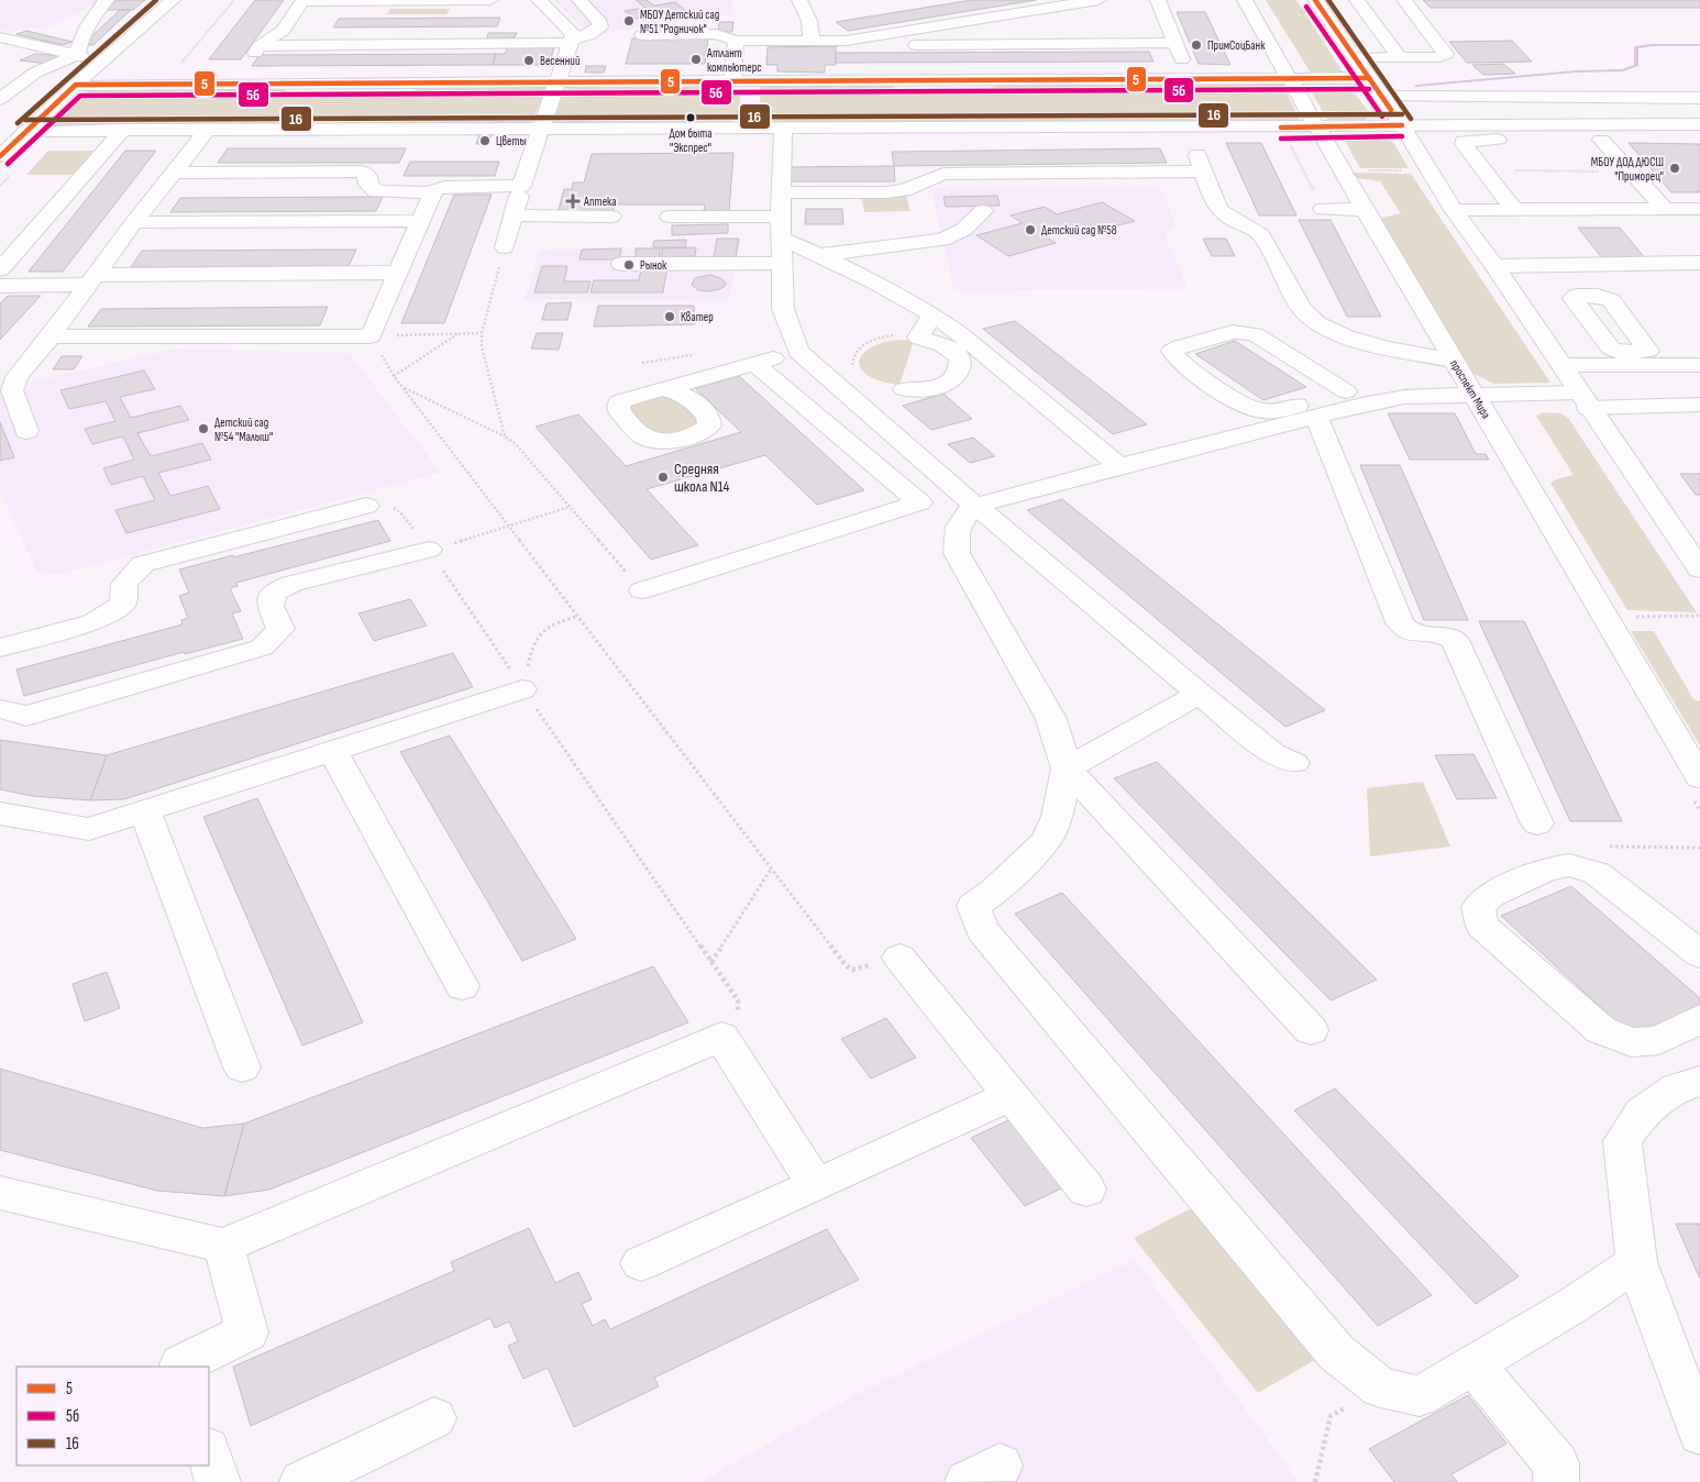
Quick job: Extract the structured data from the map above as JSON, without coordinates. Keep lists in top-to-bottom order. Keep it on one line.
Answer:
{"streets":{"street":["проспект Мира"]},"places":{"other":["МБОУ Детский сад №51 \"Родничок\"","ПримСоцБанк","Атлант компьютерс","Весенний","Дом быта \"Экспрес\"","Цветы","МБОУ ДОД ДЮСШ \"Приморец\"","Детский сад №58","Рынок","Кватер","Детский сад №54 \"Малыш\"","Средняя школа N14"],"health":["Аптека"]},"lines":["transit line 5","transit line 16","transit line 5б"],"legend":["5","5б","16"]}
